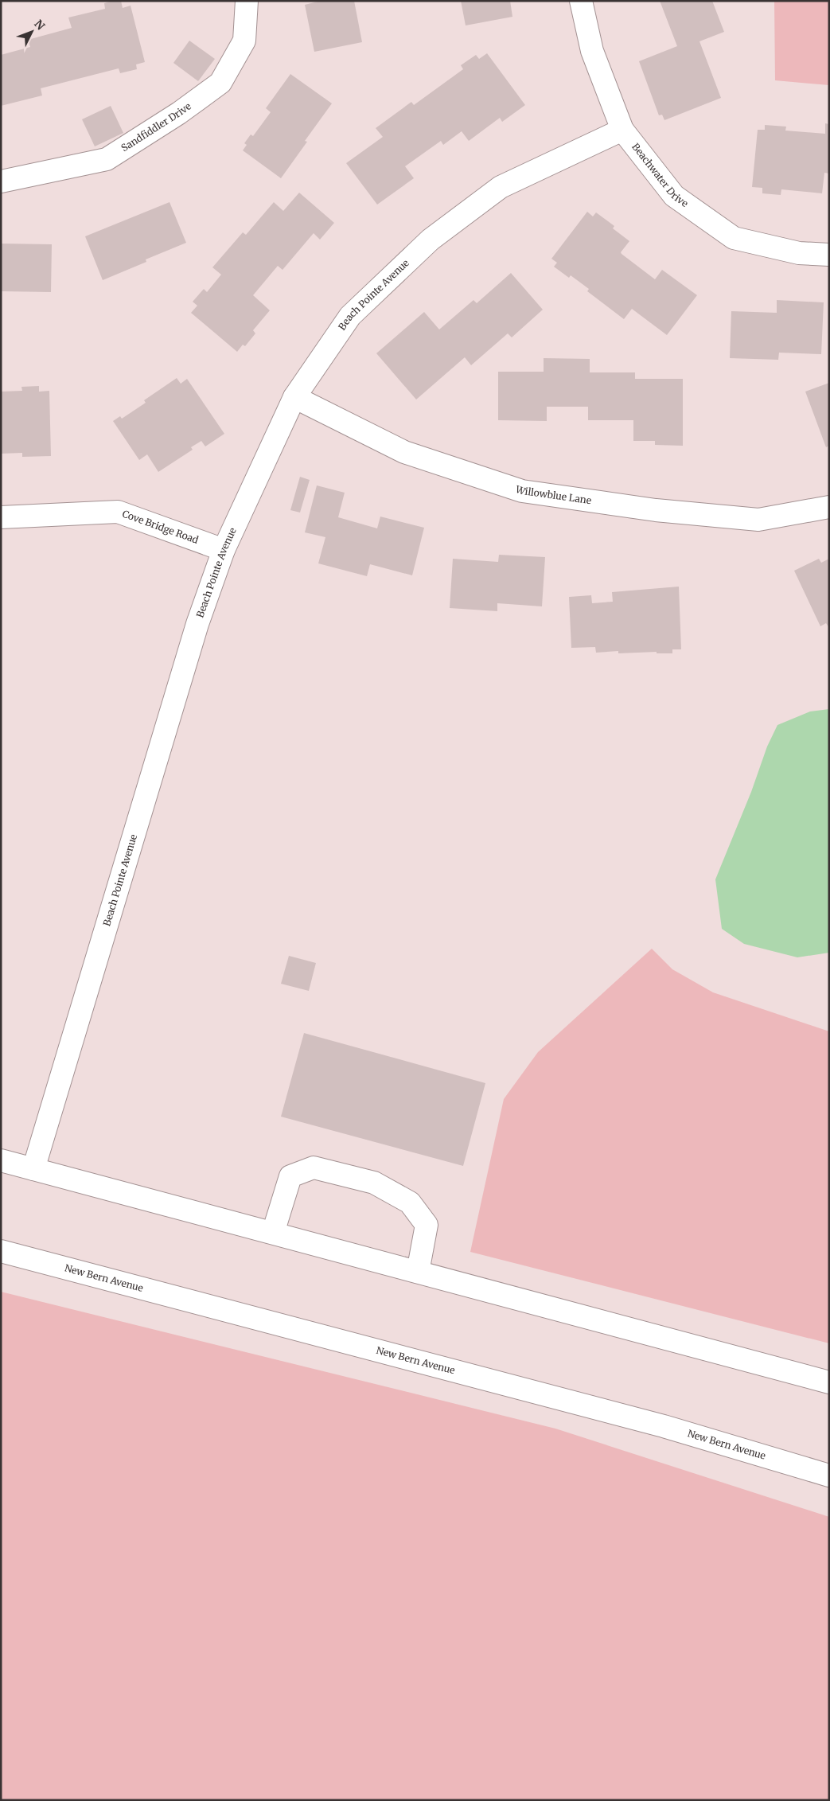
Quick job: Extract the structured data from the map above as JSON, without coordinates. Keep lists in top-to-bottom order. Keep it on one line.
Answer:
{"streets":{"street":["Sandfiddler Drive","Beachwater Drive","Beach Pointe Avenue","Willowblue Lane","Cove Bridge Road","New Bern Avenue"]},"crossings":[["Beachwater Drive","Beach Pointe Avenue"],["Beach Pointe Avenue","Willowblue Lane"],["Beach Pointe Avenue","Cove Bridge Road"]],"north":"top right"}
